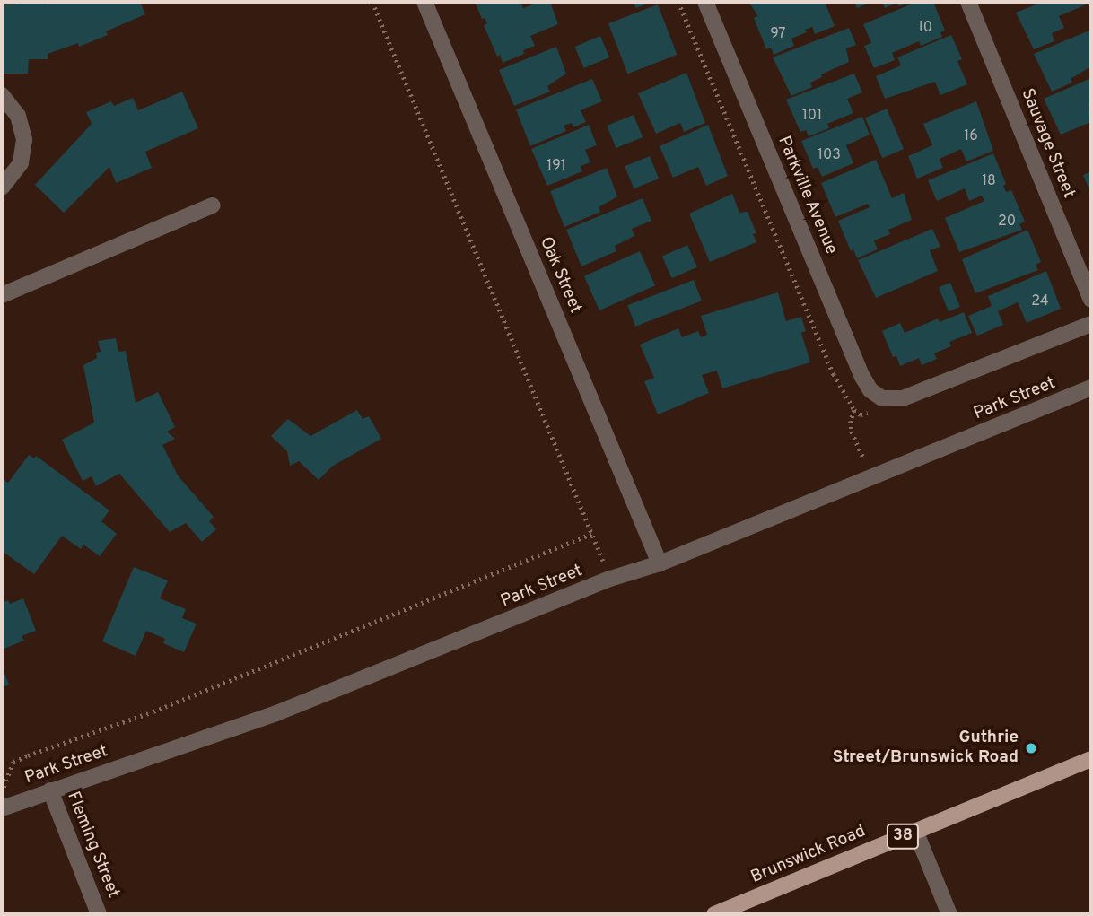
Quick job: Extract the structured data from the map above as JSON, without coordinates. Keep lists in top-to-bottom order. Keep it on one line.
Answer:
{"streets":{"main road":["38","Brunswick Road"],"street":["Sauvage Street","Parkville Avenue","Oak Street","Park Street","Fleming Street"]},"crossings":[["Oak Street","Park Street"],["Park Street","Fleming Street"]],"places":["Guthrie Street/Brunswick Road"],"house_numbers":["10","97","101","16","103","191","18","20","24"]}
